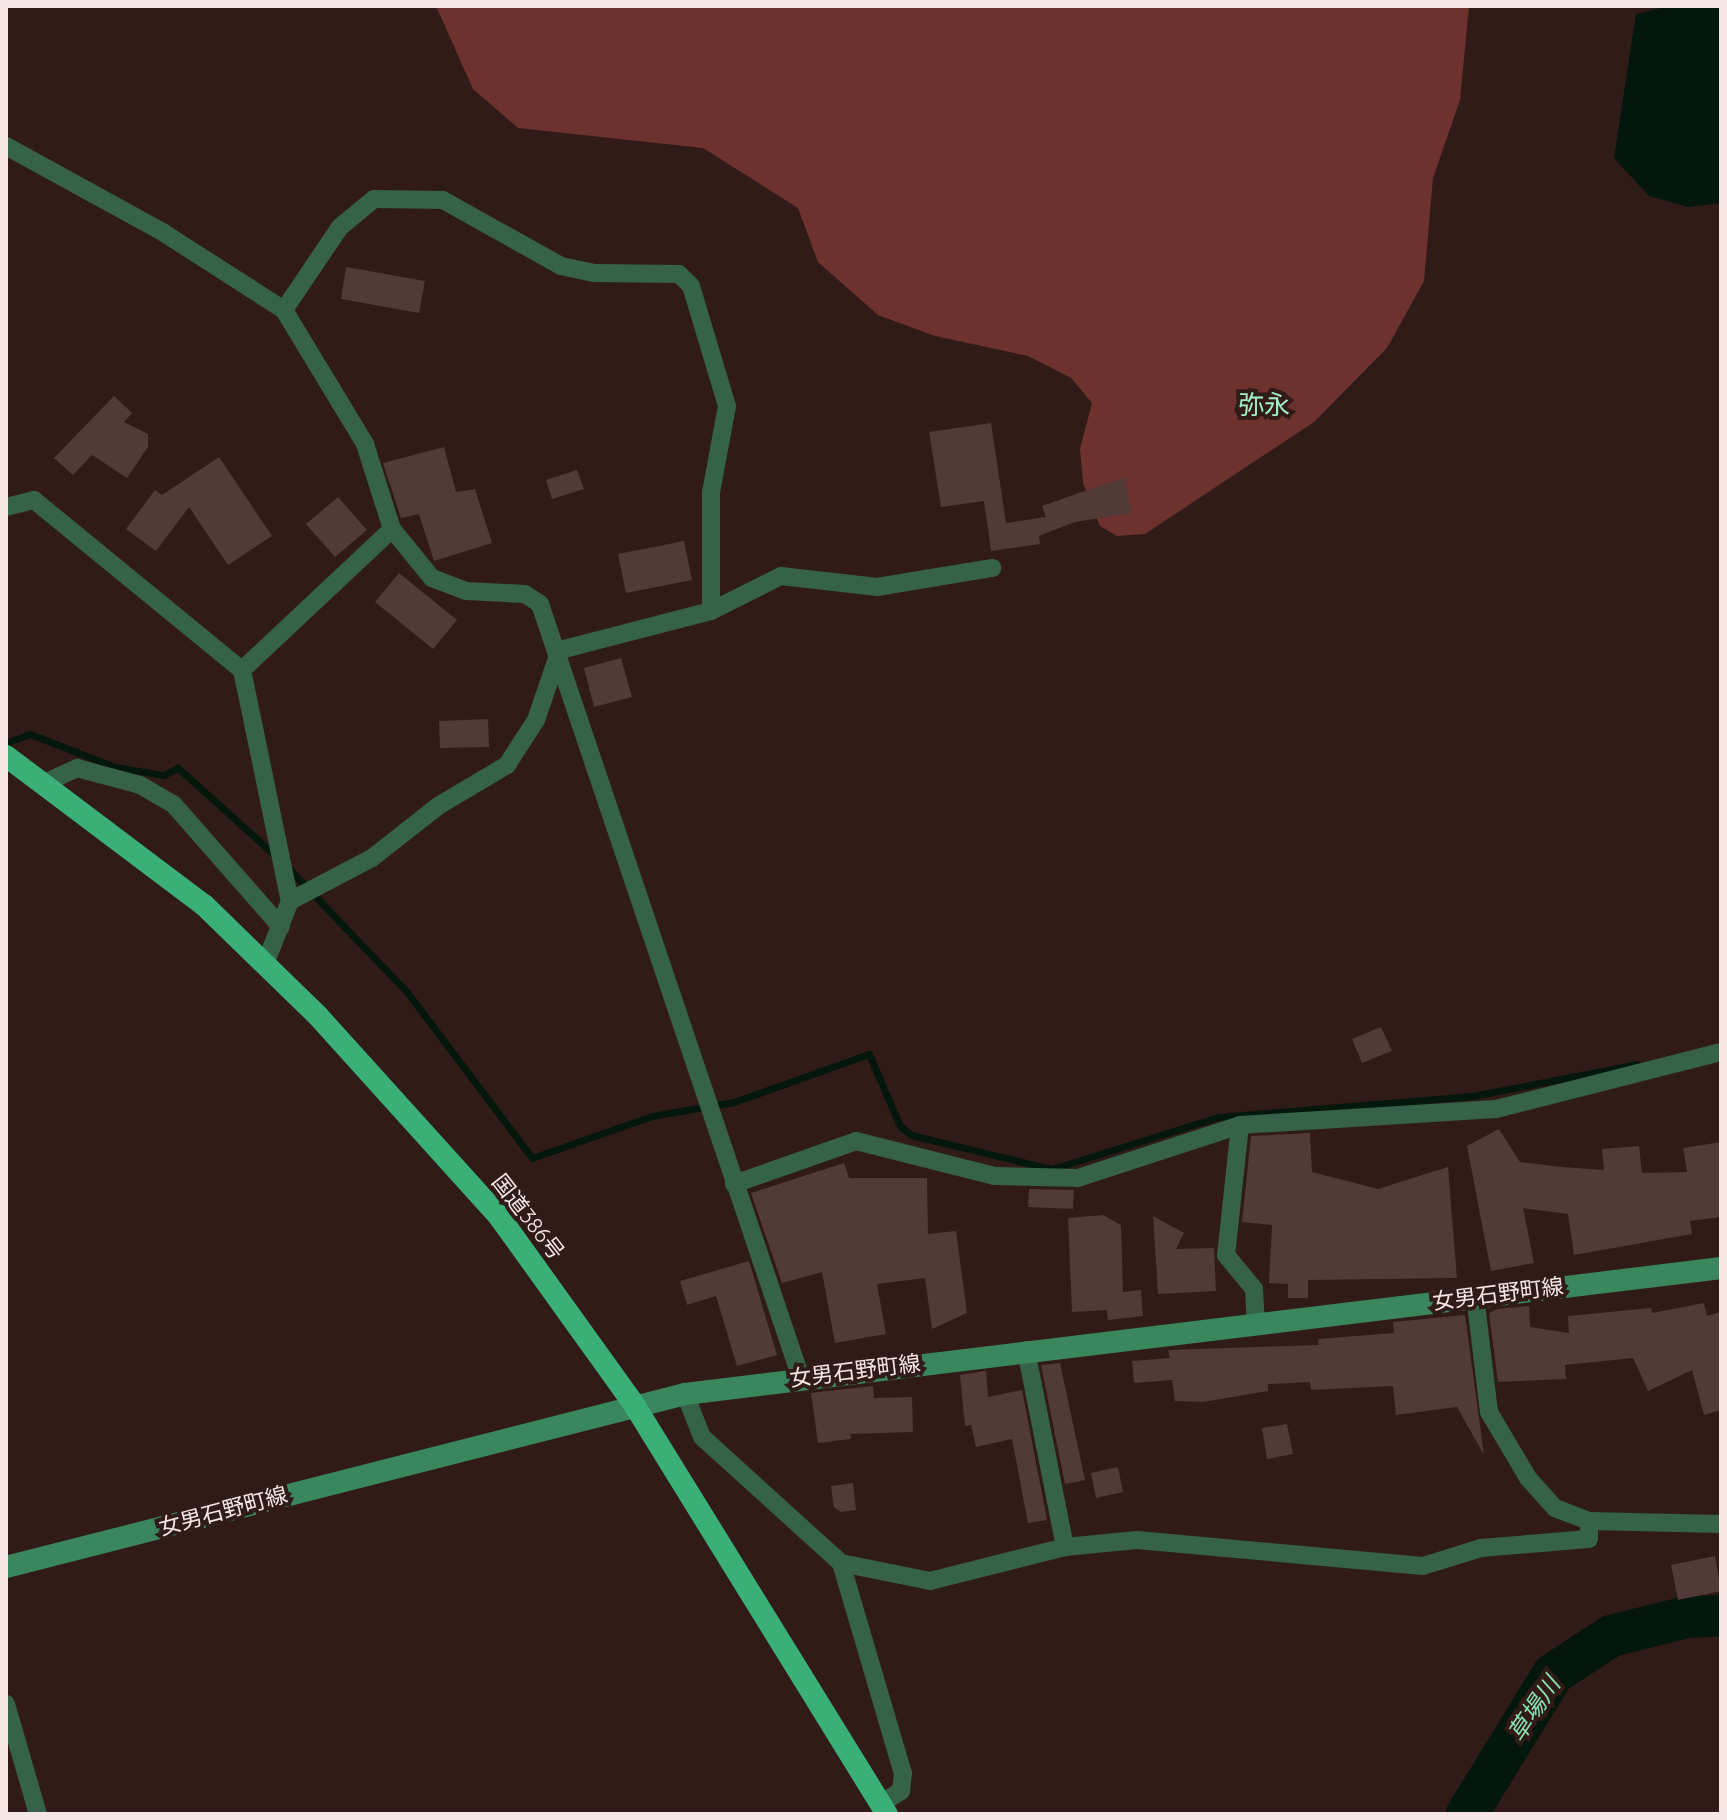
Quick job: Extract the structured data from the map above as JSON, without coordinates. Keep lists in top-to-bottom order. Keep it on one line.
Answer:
{"streets":{"highway":["国道386号"],"main road":["女男石野町線"]},"crossings":[["国道386号","女男石野町線"]],"districts":["弥永"],"water":["草場川"]}
